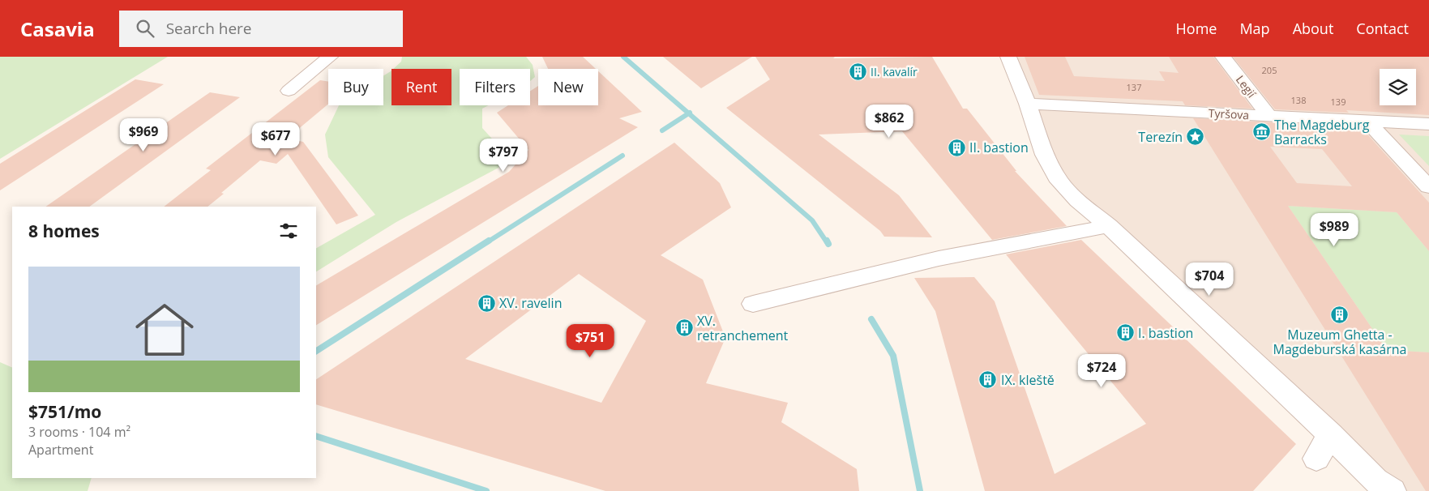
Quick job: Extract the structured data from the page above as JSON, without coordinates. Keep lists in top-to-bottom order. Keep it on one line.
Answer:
{"streets":{"street":["Legií","Tyršova"]},"crossings":[["Legií","Tyršova"]],"places":{"building":["II. kavalír","II. bastion","XV. ravelin","Muzeum Ghetta - Magdeburská kasárna","XV. retranchement","I. bastion","IX. kleště"],"museum":["The Magdeburg Barracks"],"place":["Terezín"]},"house_numbers":["205","137","138","139"],"page":{"header":"Casavia","search":"Search here","nav":["Home","Map","About","Contact"],"chip":["Buy","Rent","Filters","New"],"price":["$862","$969","$677","$797","$989","$704","$751","$724"],"heading":"8 homes","list":[{"name":"$751/mo","note":"3 rooms · 104 m² · Apartment"}]}}
